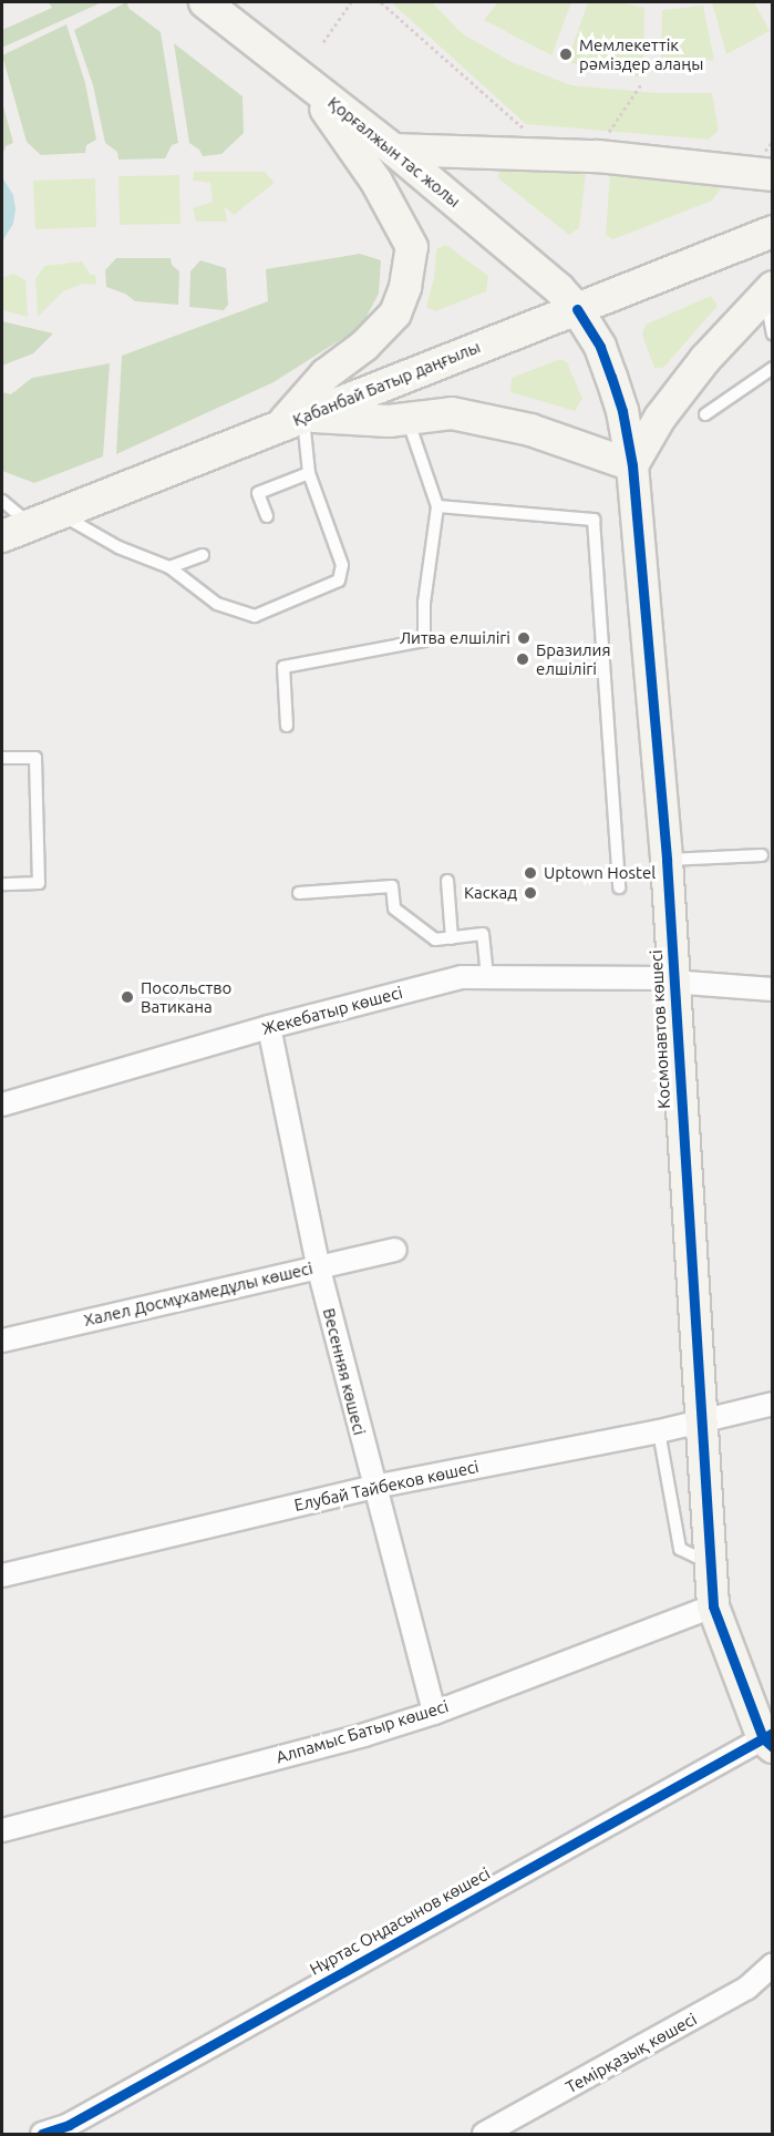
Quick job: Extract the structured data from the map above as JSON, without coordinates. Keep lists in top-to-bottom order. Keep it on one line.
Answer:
{"streets":{"main road":["Қорғалжын тас жолы","Қабанбай Батыр даңғылы","Космонавтов көшесі"],"street":["Жекебатыр көшесі","Халел Досмұхамедұлы көшесі","Весенняя көшесі","Елубай Тайбеков көшесі","Алпамыс Батыр көшесі","Нұртас Оңдасынов көшесі","Темірқазық көшесі"]},"crossings":[["Қорғалжын тас жолы","Қабанбай Батыр даңғылы"],["Қорғалжын тас жолы","Космонавтов көшесі"],["Қабанбай Батыр даңғылы","Космонавтов көшесі"],["Жекебатыр көшесі","Космонавтов көшесі"],["Жекебатыр көшесі","Весенняя көшесі"],["Космонавтов көшесі","Елубай Тайбеков көшесі"],["Космонавтов көшесі","Алпамыс Батыр көшесі"],["Космонавтов көшесі","Нұртас Оңдасынов көшесі"],["Халел Досмұхамедұлы көшесі","Весенняя көшесі"],["Весенняя көшесі","Елубай Тайбеков көшесі"],["Весенняя көшесі","Алпамыс Батыр көшесі"]],"places":["Мемлекеттік рәміздер алаңы","Литва елшілігі","Бразилия елшілігі","Uptown Hostel","Каскад","Посольство Ватикана"]}
